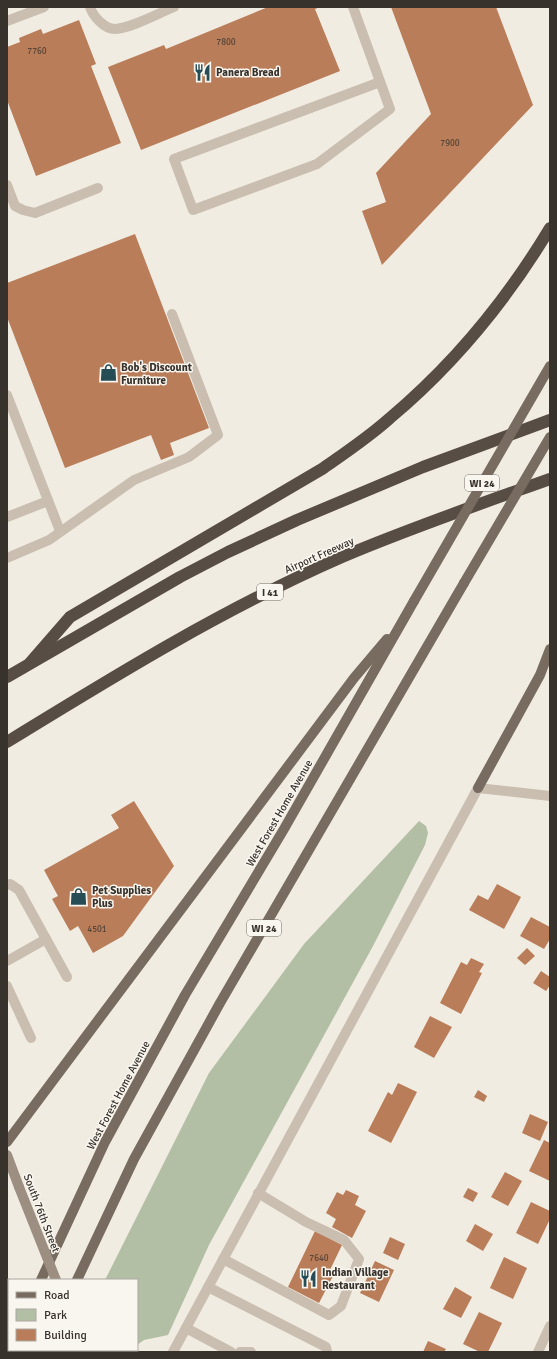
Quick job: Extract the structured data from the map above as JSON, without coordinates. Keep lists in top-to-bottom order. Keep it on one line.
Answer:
{"streets":{"highway":["Airport Freeway","I 41"],"main road":["WI 24","West Forest Home Avenue","South 76th Street"]},"places":{"restaurant":["Panera Bread","Indian Village Restaurant"],"shop":["Bob's Discount Furniture","Pet Supplies Plus"]},"house_numbers":["7800","7760","7900","4501","7640"],"legend":["Road","Park","Building"]}
